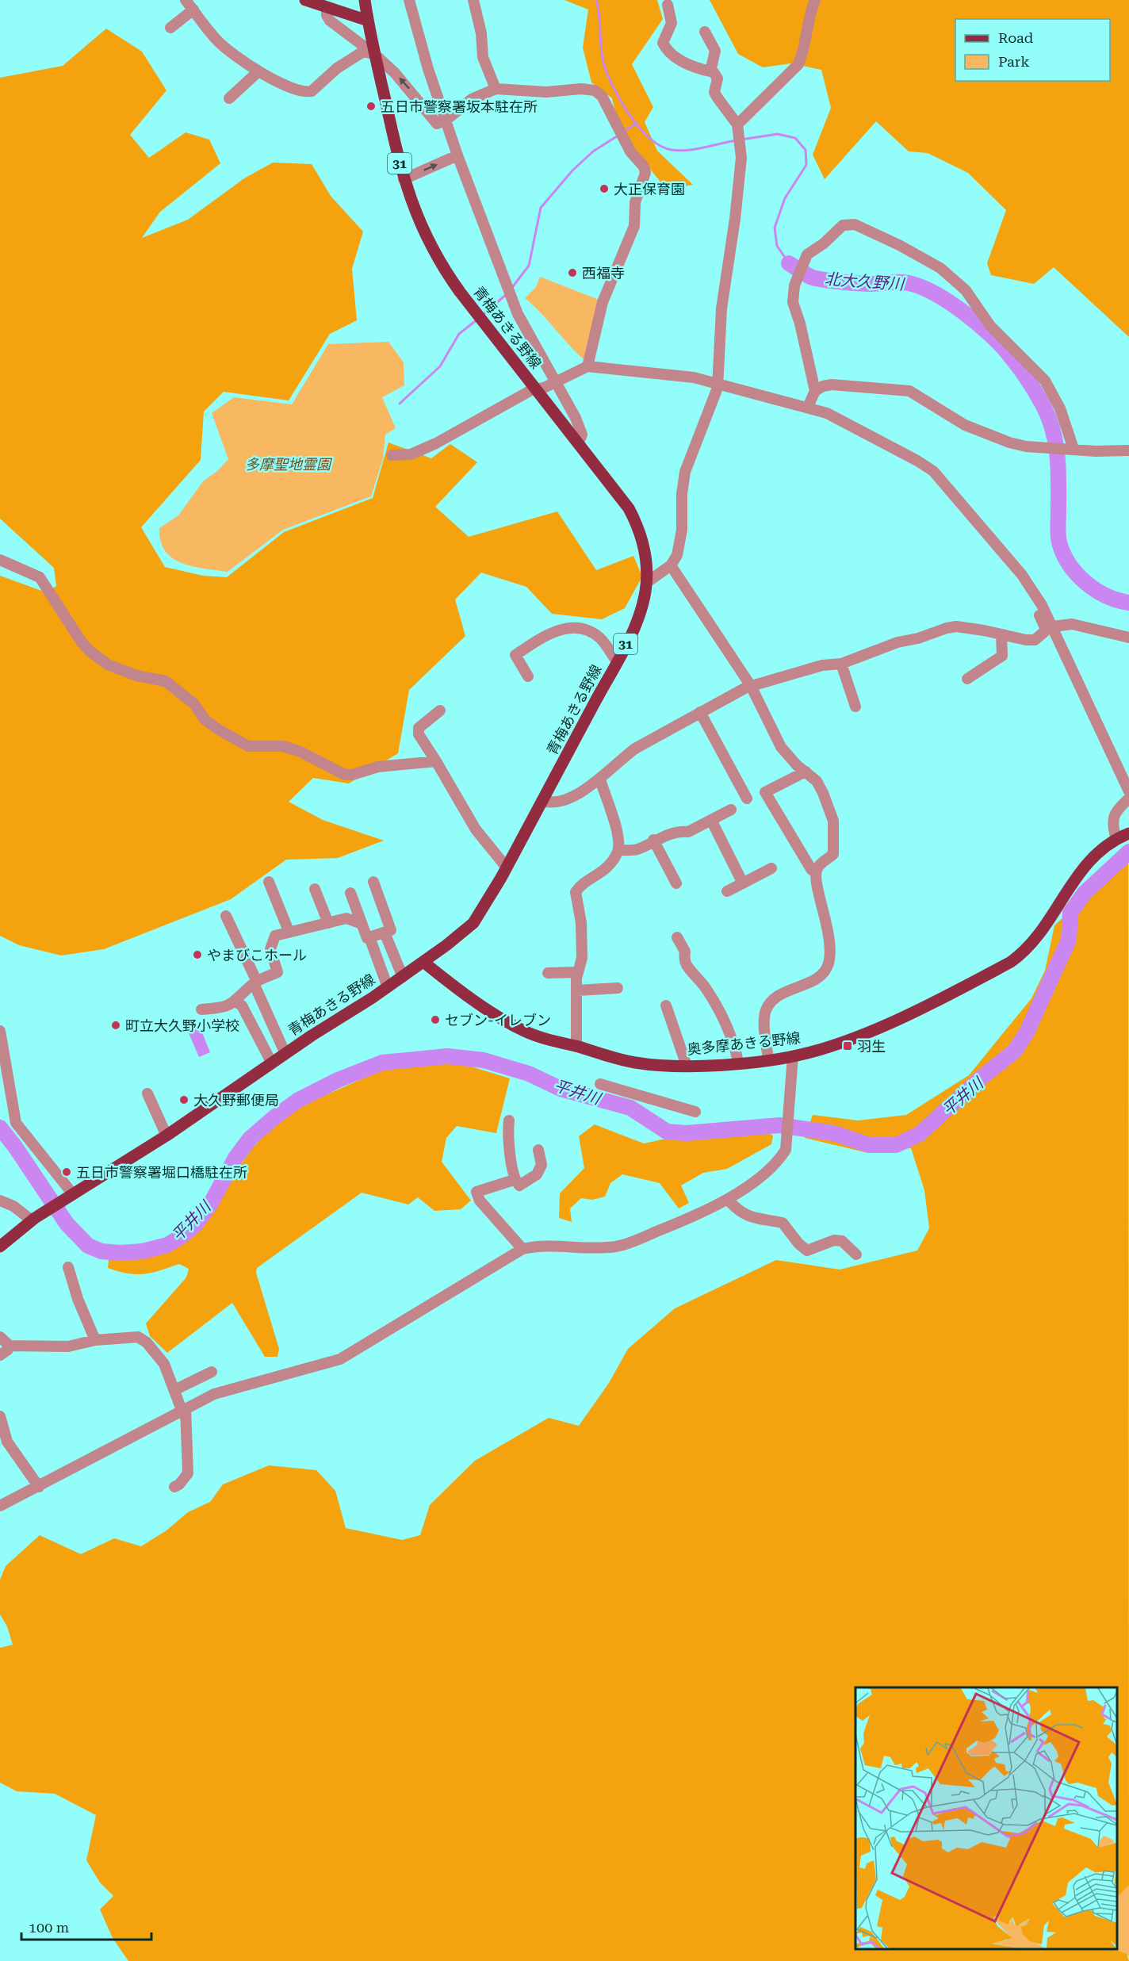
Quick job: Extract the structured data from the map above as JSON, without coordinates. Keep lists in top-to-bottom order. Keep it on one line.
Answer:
{"streets":{"main road":["31","青梅あきる野線","奥多摩あきる野線"]},"crossings":[["青梅あきる野線","奥多摩あきる野線"]],"water":["北大久野川","平井川"],"parks":["多摩聖地霊園"],"places":{"other":["五日市警察署坂本駐在所","大正保育園","西福寺","やまびこホール","セブン-イレブン","町立大久野小学校","大久野郵便局","五日市警察署堀口橋駐在所"],"transit":["羽生"]},"legend":["Road","Park"],"scale_bar":"100 m"}
